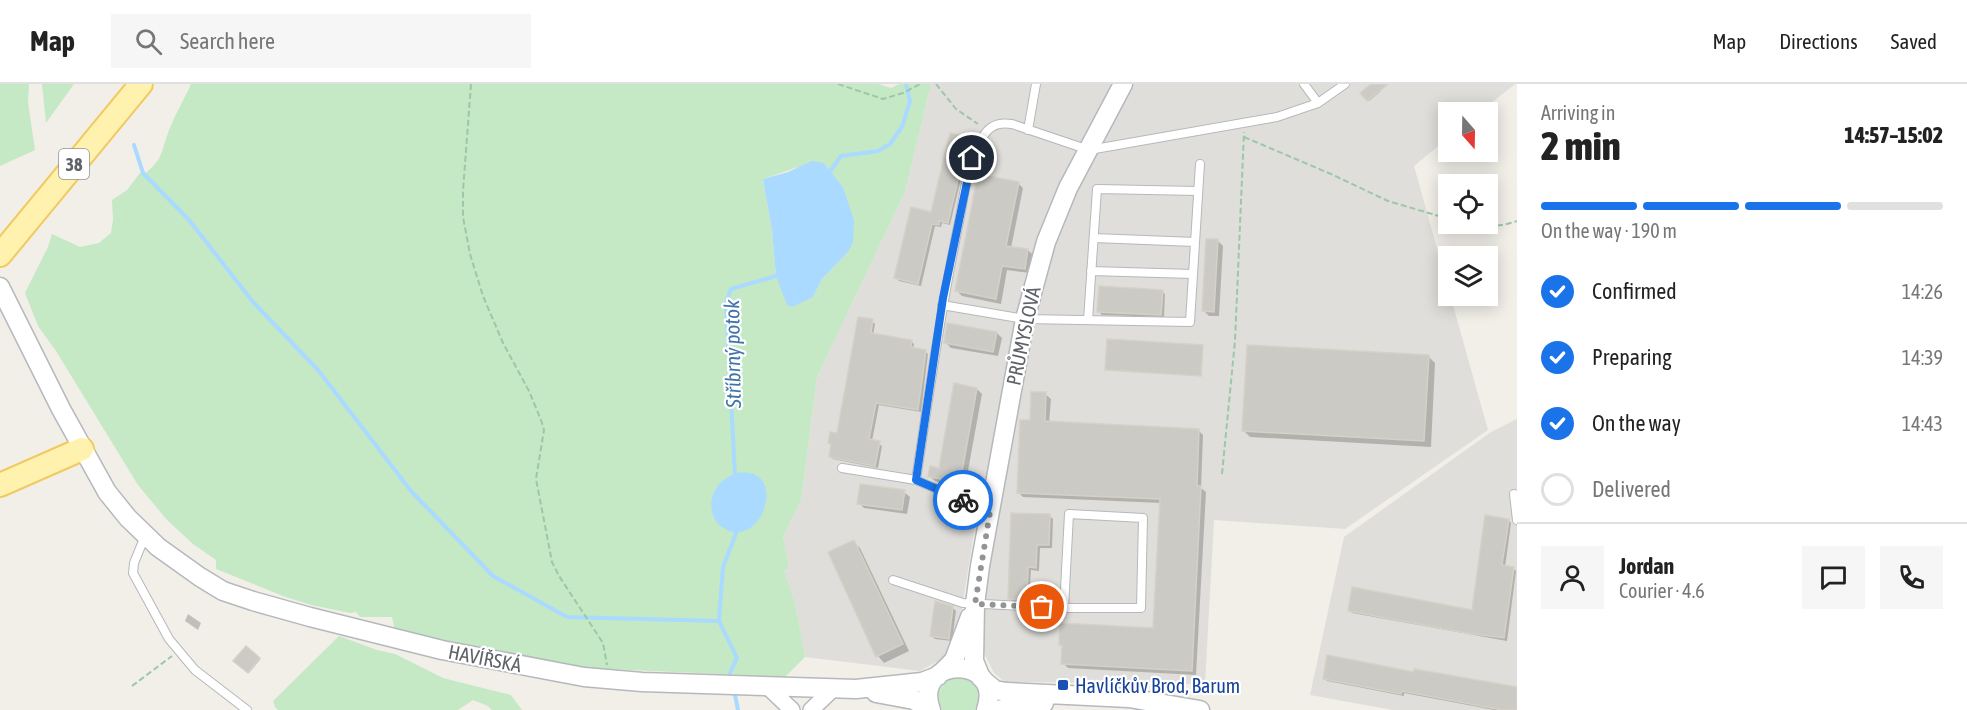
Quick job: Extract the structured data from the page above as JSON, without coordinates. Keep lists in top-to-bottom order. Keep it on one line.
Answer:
{"streets":{"main road":["38"],"street":["PRŮMYSLOVÁ","HAVÍŘSKÁ"]},"crossings":[["PRŮMYSLOVÁ","HAVÍŘSKÁ"]],"water":["Stříbrný potok"],"places":{"transit":["Havlíčkův Brod, Barum"]},"north":"bottom","page":{"header":"Map","search":"Search here","nav":["Map","Directions","Saved"],"heading":["2 min","Arriving in","14:57–15:02"],"panel":["Jordan","Courier · 4.6"],"bar":"On the way · 190 m","list":[["Confirmed","14:26"],["Preparing","14:39"],["On the way","14:43"],"Delivered"]}}
